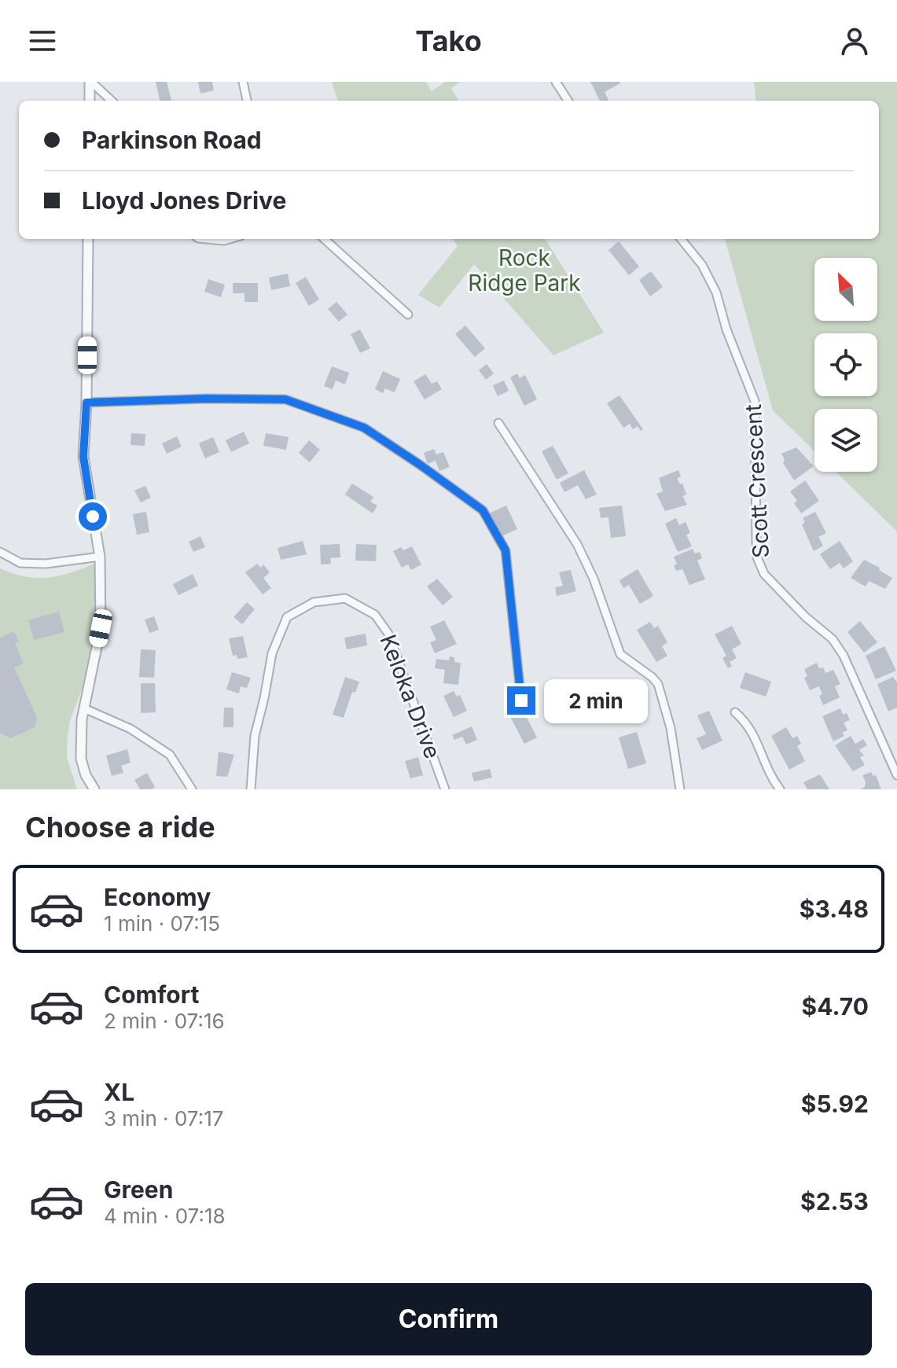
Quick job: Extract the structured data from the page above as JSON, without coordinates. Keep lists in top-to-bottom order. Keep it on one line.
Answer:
{"streets":{"street":["Scott Crescent","Keloka Drive"]},"parks":["Rock Ridge Park"],"north":"top left","page":{"header":"Tako","banner":["Parkinson Road","Lloyd Jones Drive"],"bubble":"2 min","heading":"Choose a ride","list":[{"name":"Economy","note":"1 min · 07:15","value":"$3.48"},{"name":"Comfort","note":"2 min · 07:16","value":"$4.70"},{"name":"XL","note":"3 min · 07:17","value":"$5.92"},{"name":"Green","note":"4 min · 07:18","value":"$2.53"}],"buttons":"Confirm"}}
